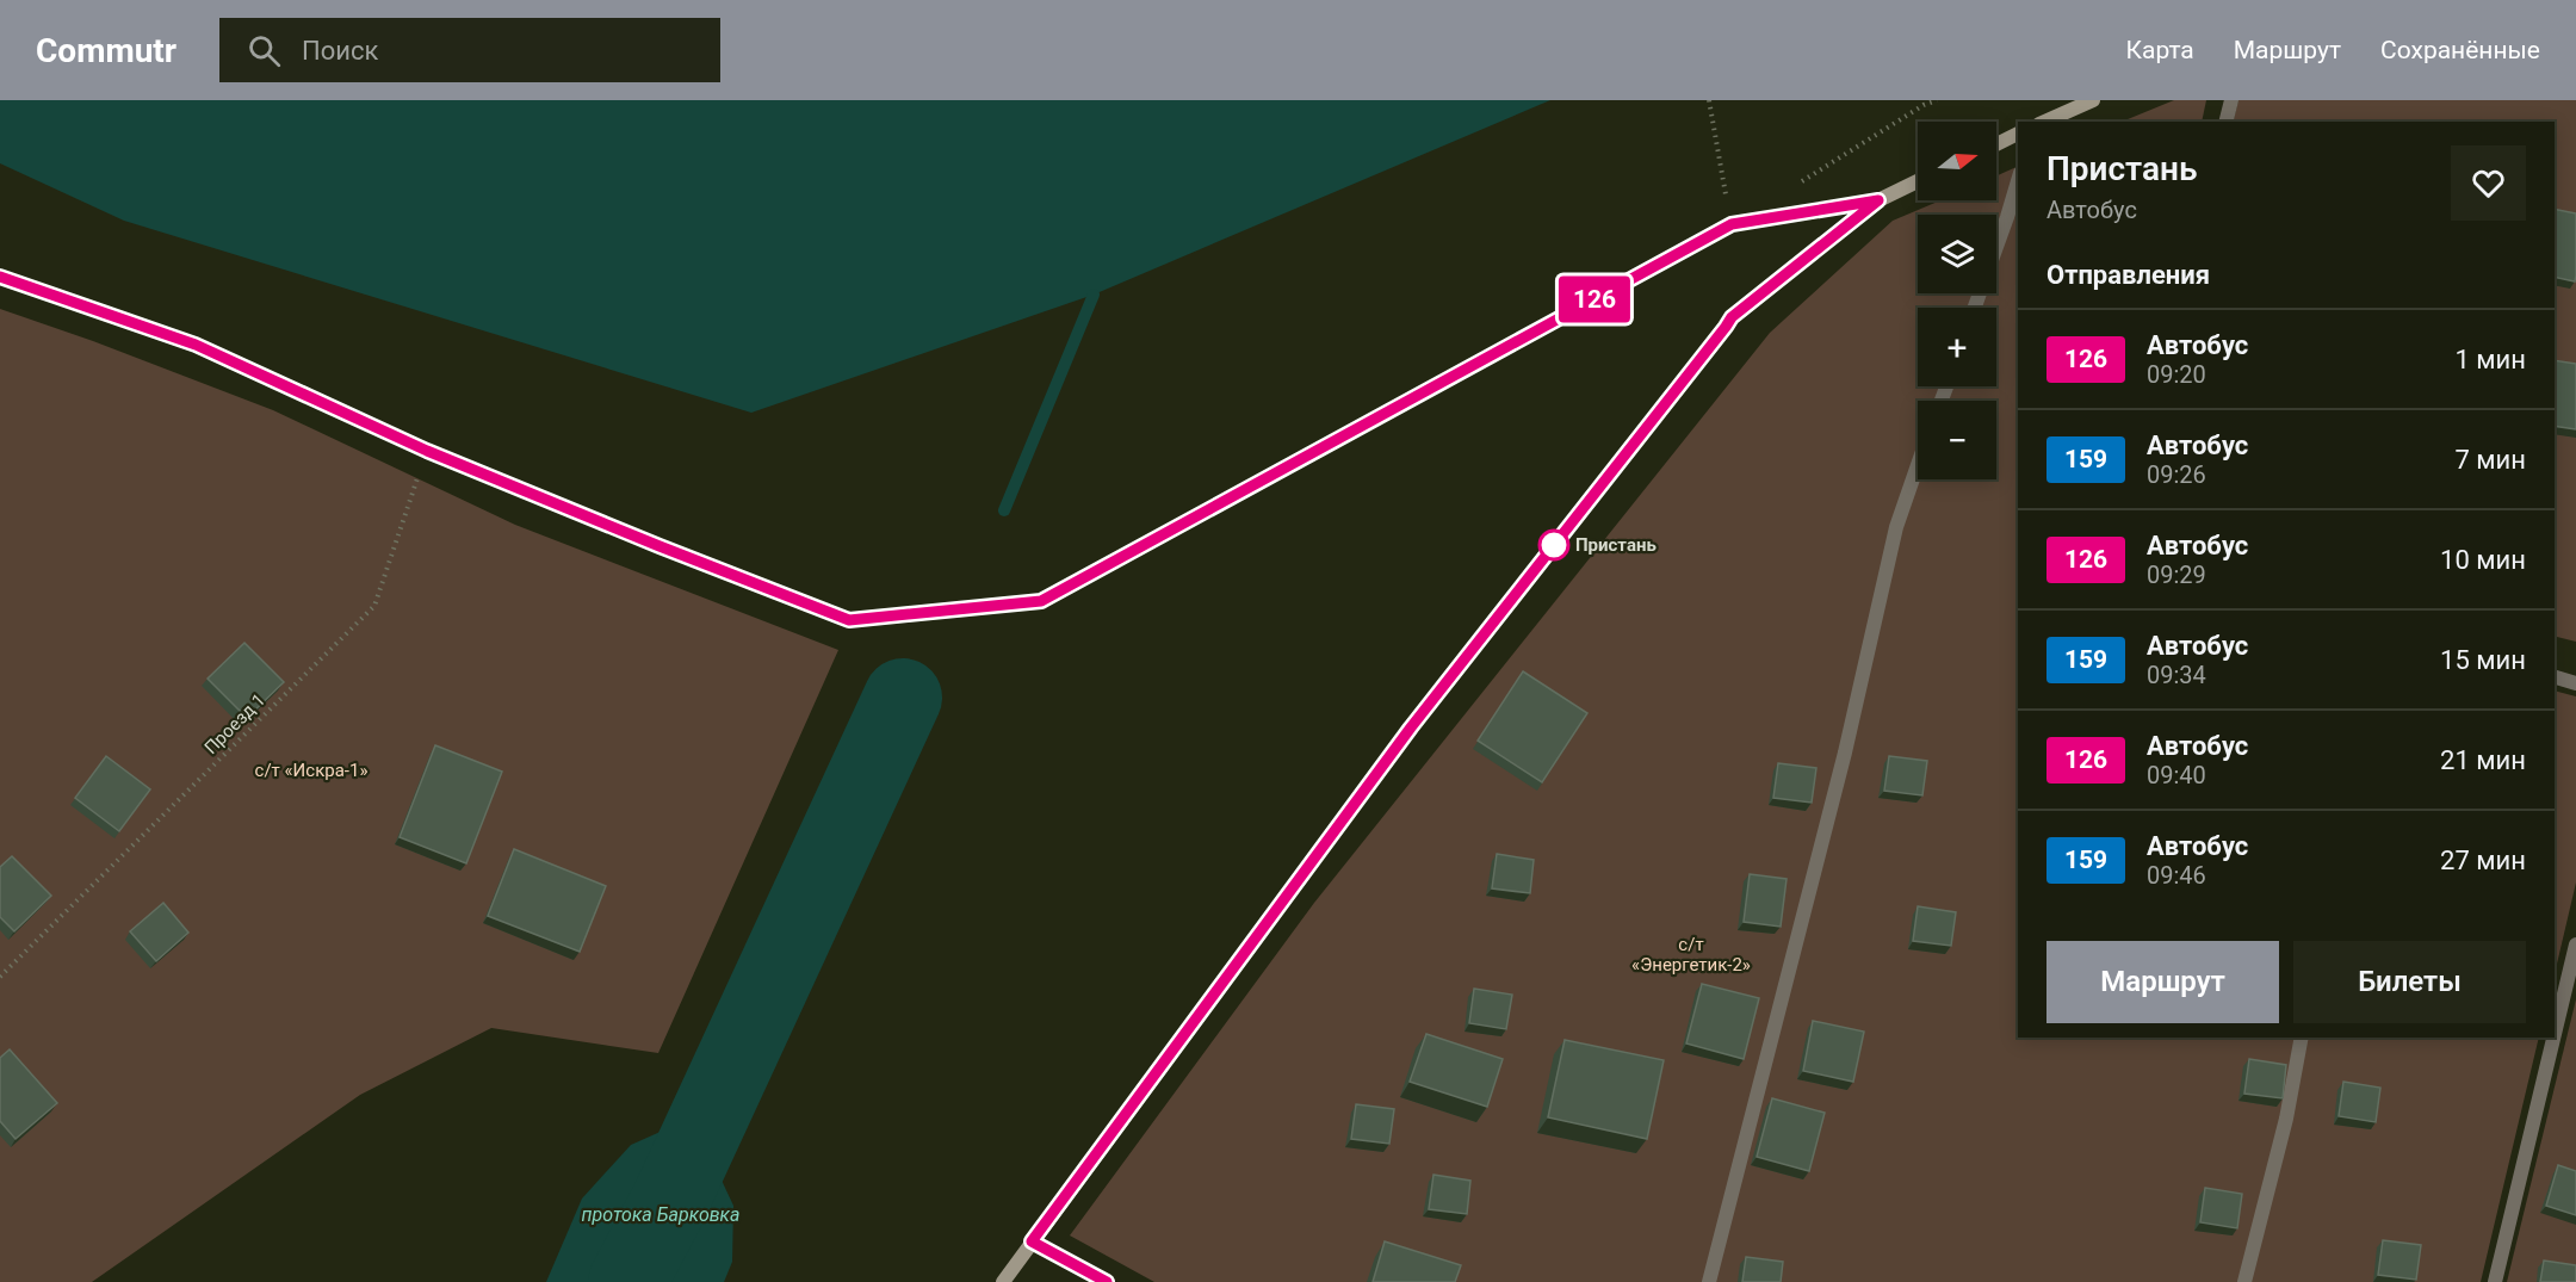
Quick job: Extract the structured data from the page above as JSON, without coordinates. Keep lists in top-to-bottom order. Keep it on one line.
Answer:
{"streets":{"path":["Проезд 1"]},"water":["протока Барковка"],"parks":["с/т «Искра-1»","с/т «Энергетик-2»"],"places":["Пристань"],"lines":["bus line 126"],"north":"right","page":{"header":"Commutr","search":"Поиск","nav":["Карта","Маршрут","Сохранённые"],"on_map":"126","map_buttons":["+","−"],"heading":[["Пристань","Автобус"],"Отправления"],"list":[{"mark":"126","name":"Автобус","note":"09:20","value":"1 мин"},{"mark":"159","name":"Автобус","note":"09:26","value":"7 мин"},{"mark":"126","name":"Автобус","note":"09:29","value":"10 мин"},{"mark":"159","name":"Автобус","note":"09:34","value":"15 мин"},{"mark":"126","name":"Автобус","note":"09:40","value":"21 мин"},{"mark":"159","name":"Автобус","note":"09:46","value":"27 мин"}],"buttons":["Маршрут","Билеты"]}}
